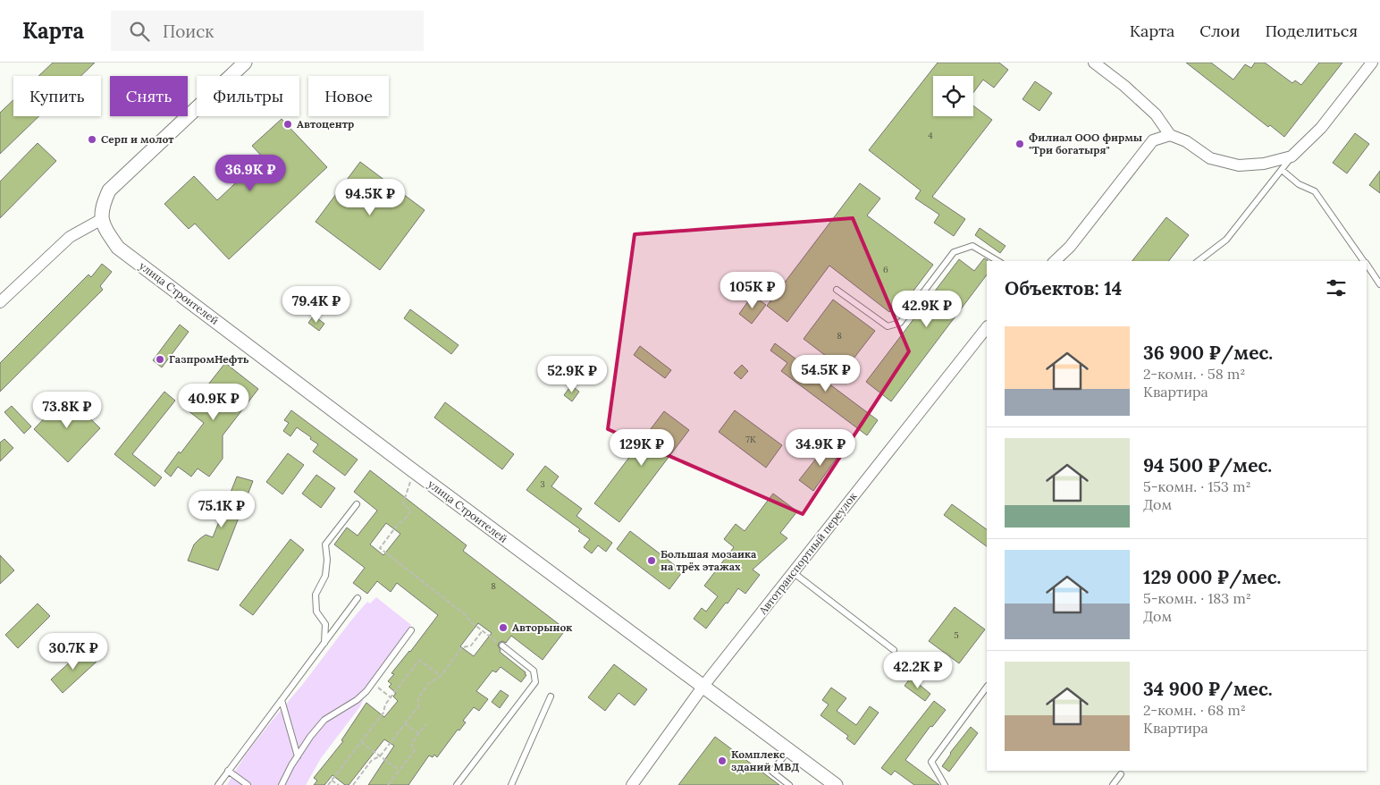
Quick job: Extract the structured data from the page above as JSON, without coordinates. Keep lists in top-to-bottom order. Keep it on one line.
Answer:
{"streets":{"street":["улица Строителей","Автотранспортный переулок"]},"crossings":[["улица Строителей","Автотранспортный переулок"]],"places":["Автоцентр","Серп и молот","Филиал ООО фирмы \"Три богатыря\"","ГазпромНефть","Большая мозаика на трёх этажах","Авторынок","Комплекс зданий МВД"],"house_numbers":["4","6","8","7К","3","8","5"],"page":{"header":"Карта","search":"Поиск","nav":["Карта","Слои","Поделиться"],"chip":["Купить","Снять","Фильтры","Новое"],"price":["36.9K ₽","94.5K ₽","105K ₽","79.4K ₽","42.9K ₽","54.5K ₽","52.9K ₽","40.9K ₽","73.8K ₽","129K ₽","34.9K ₽","75.1K ₽","30.7K ₽","42.2K ₽"],"heading":"Объектов: 14","list":[{"name":"36 900 ₽/мес.","note":"2-комн. · 58 m² · Квартира"},{"name":"94 500 ₽/мес.","note":"5-комн. · 153 m² · Дом"},{"name":"129 000 ₽/мес.","note":"5-комн. · 183 m² · Дом"},{"name":"34 900 ₽/мес.","note":"2-комн. · 68 m² · Квартира"}]}}
